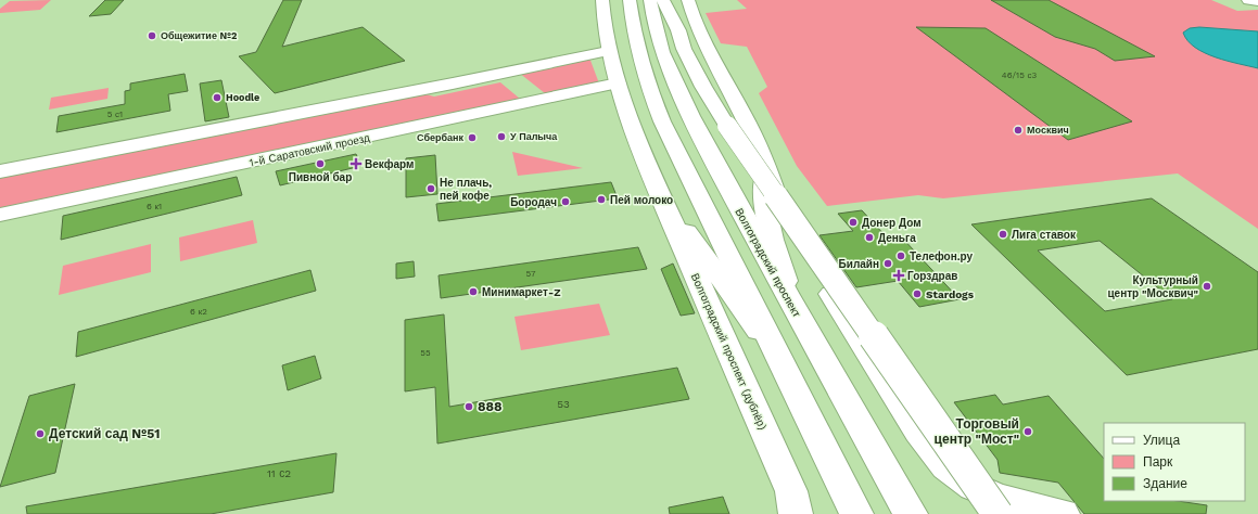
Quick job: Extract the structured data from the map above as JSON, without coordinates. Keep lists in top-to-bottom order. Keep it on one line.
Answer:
{"streets":{"main road":["1-й Саратовский проезд","Волгоградский проспект","Волгоградский проспект (дублёр)"]},"crossings":[["1-й Саратовский проезд","Волгоградский проспект (дублёр)"]],"places":{"other":["Общежитие №2","Hoodle","Москвич","У Палыча","Сбербанк","Пивной бар","Не плачь, пей кофе","Пей молоко","Бородач","Донер Дом","Лига ставок","Деньга","Телефон.ру","Билайн","Культурный центр \"Москвич\"","Минимаркет-Z","Stardogs","888","Торговый центр \"Мост\"","Детский сад №51"],"health":["Векфарм","Горздрав"]},"house_numbers":["46/15 с3","5 с1","6 к1","57","6 к2","55","53","11 с2"],"legend":["Улица","Парк","Здание"]}
